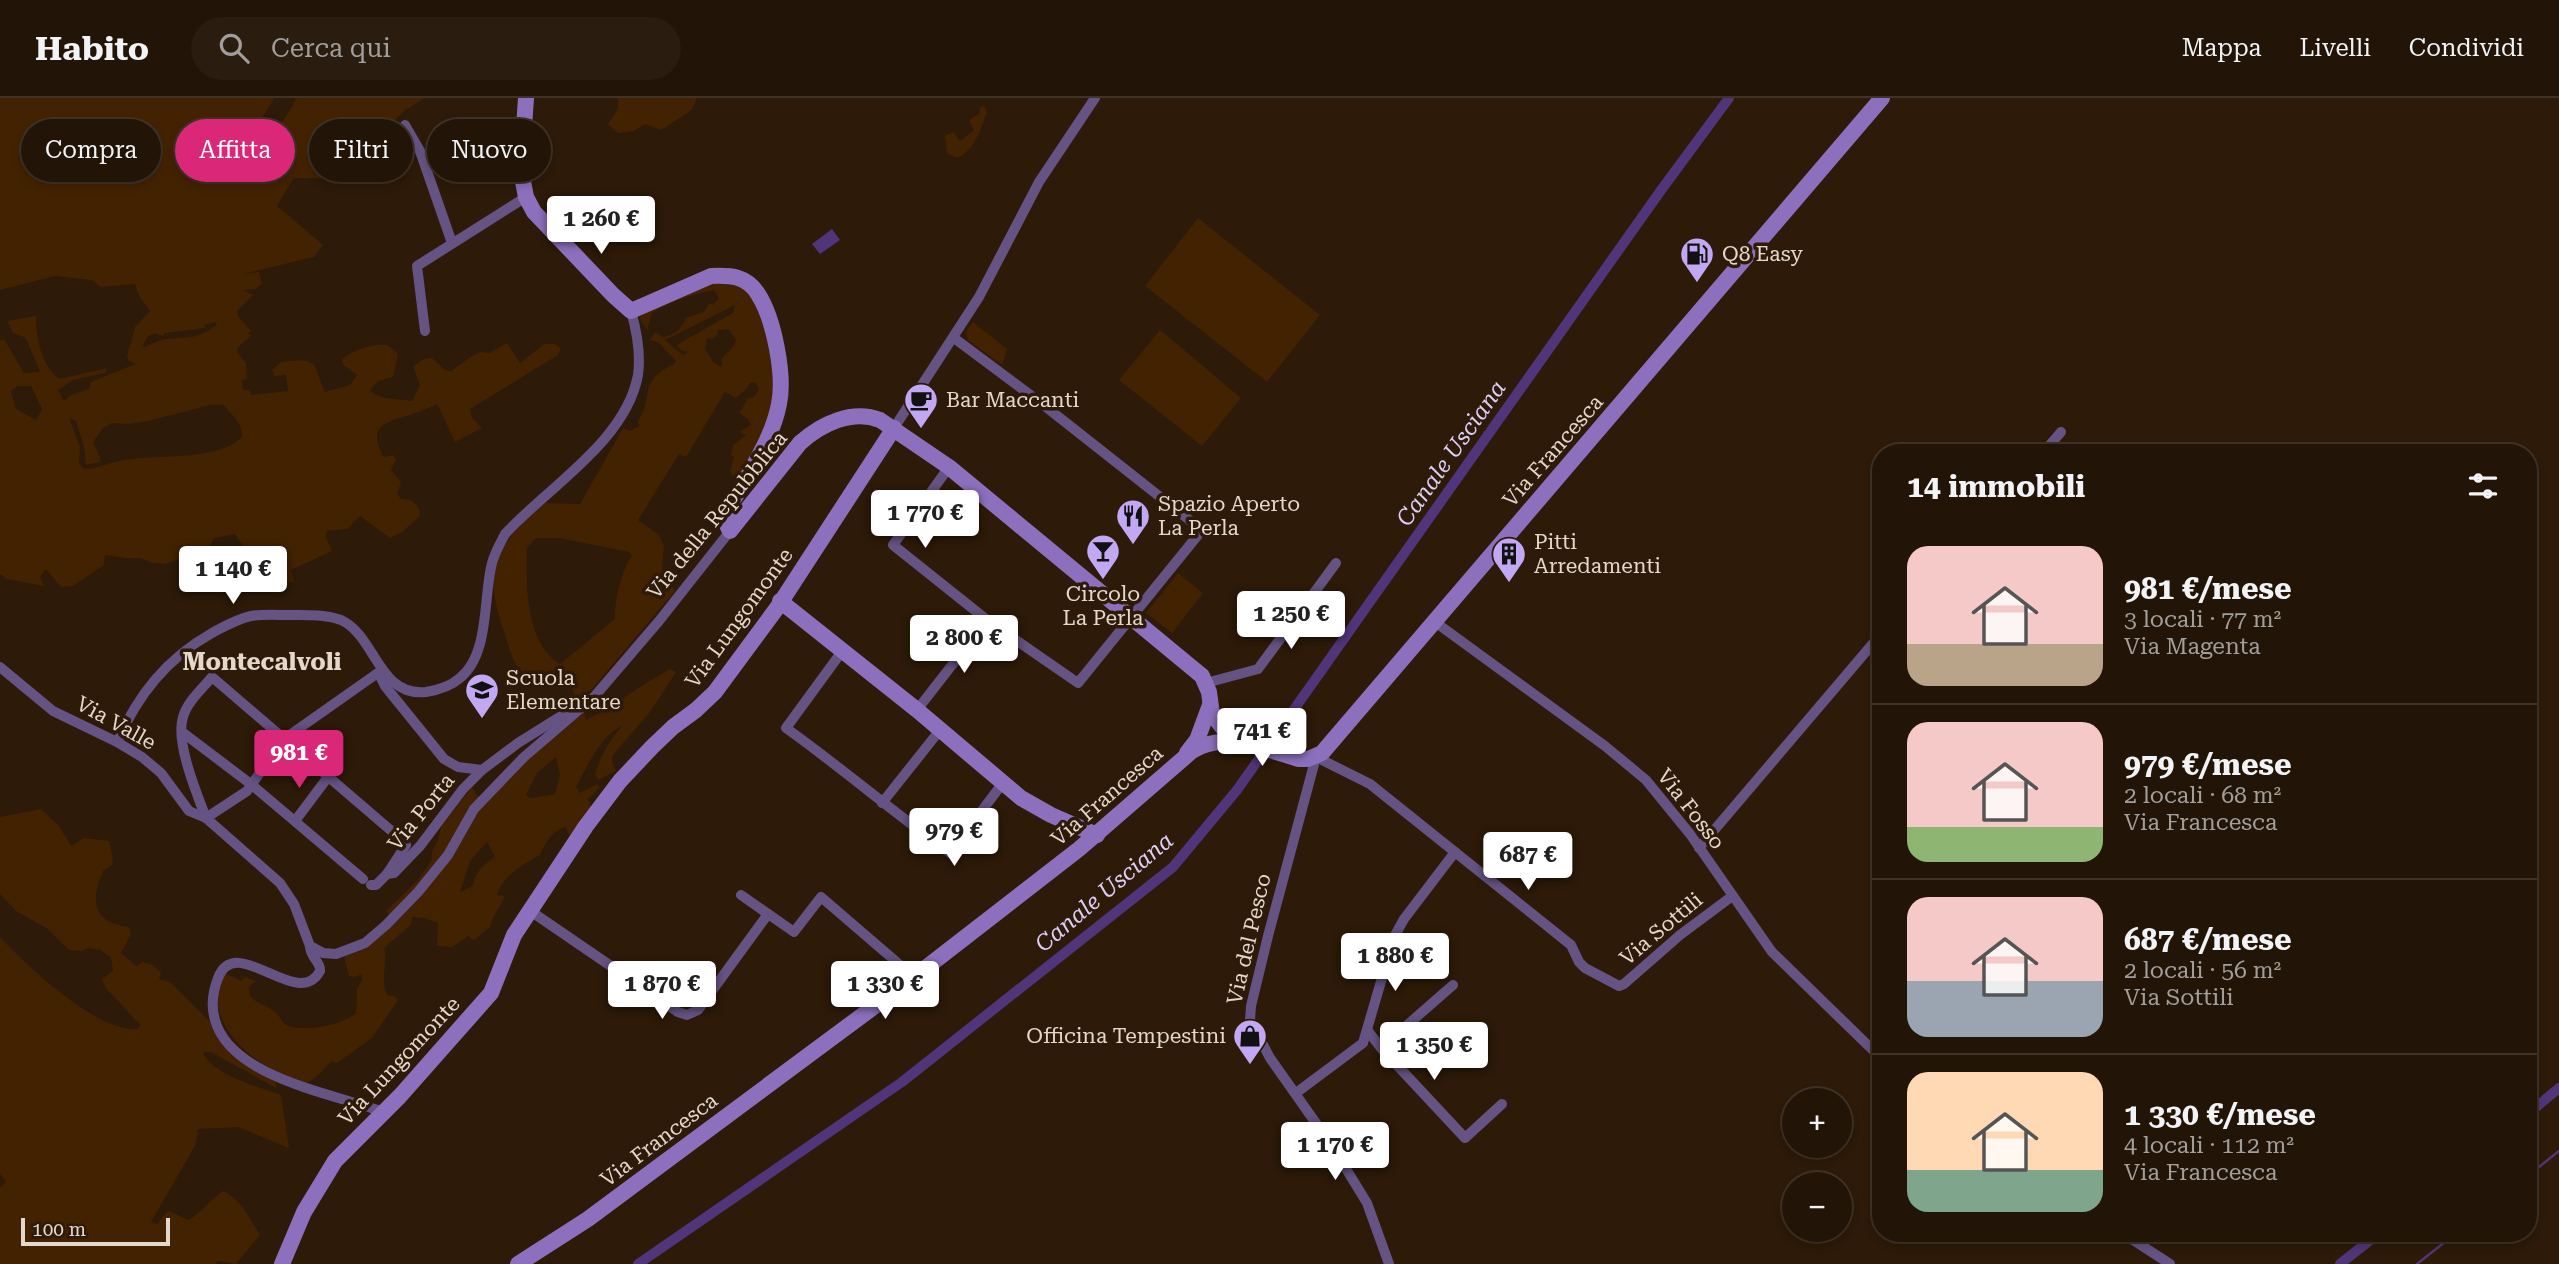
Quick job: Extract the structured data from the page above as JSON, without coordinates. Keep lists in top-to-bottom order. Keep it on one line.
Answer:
{"streets":{"street":["Via Francesca","Via della Repubblica","Via Lungomonte","Via Valle","Via Fosso","Via Porta","Via Sottili","Via del Pesco"]},"crossings":[["Via Francesca","Via Fosso"],["Via Francesca","Via Sottili"],["Via Francesca","Via del Pesco"],["Via della Repubblica","Via Lungomonte"],["Via della Repubblica","Via Porta"],["Via Fosso","Via Sottili"],["Via Sottili","Via del Pesco"]],"districts":["Montecalvoli"],"water":["Canale Usciana"],"places":{"fuel station":["Q8 Easy"],"cafe":["Bar Maccanti"],"restaurant":["Spazio Aperto La Perla"],"bar":["Circolo La Perla"],"building":["Pitti Arredamenti"],"school or university":["Scuola Elementare"],"shop":["Officina Tempestini"]},"scale_bar":"100 m","page":{"header":"Habito","search":"Cerca qui","nav":["Mappa","Livelli","Condividi"],"chip":["Compra","Affitta","Filtri","Nuovo"],"price":["1 260 €","1 770 €","1 140 €","1 250 €","2 800 €","741 €","981 €","979 €","687 €","1 880 €","1 870 €","1 330 €","1 350 €","1 170 €"],"heading":"14 immobili","list":[{"name":"981 €/mese","note":"3 locali · 77 m² · Via Magenta"},{"name":"979 €/mese","note":"2 locali · 68 m² · Via Francesca"},{"name":"687 €/mese","note":"2 locali · 56 m² · Via Sottili"},{"name":"1 330 €/mese","note":"4 locali · 112 m² · Via Francesca"}],"map_buttons":["+","−"],"scale":"100 m"}}
